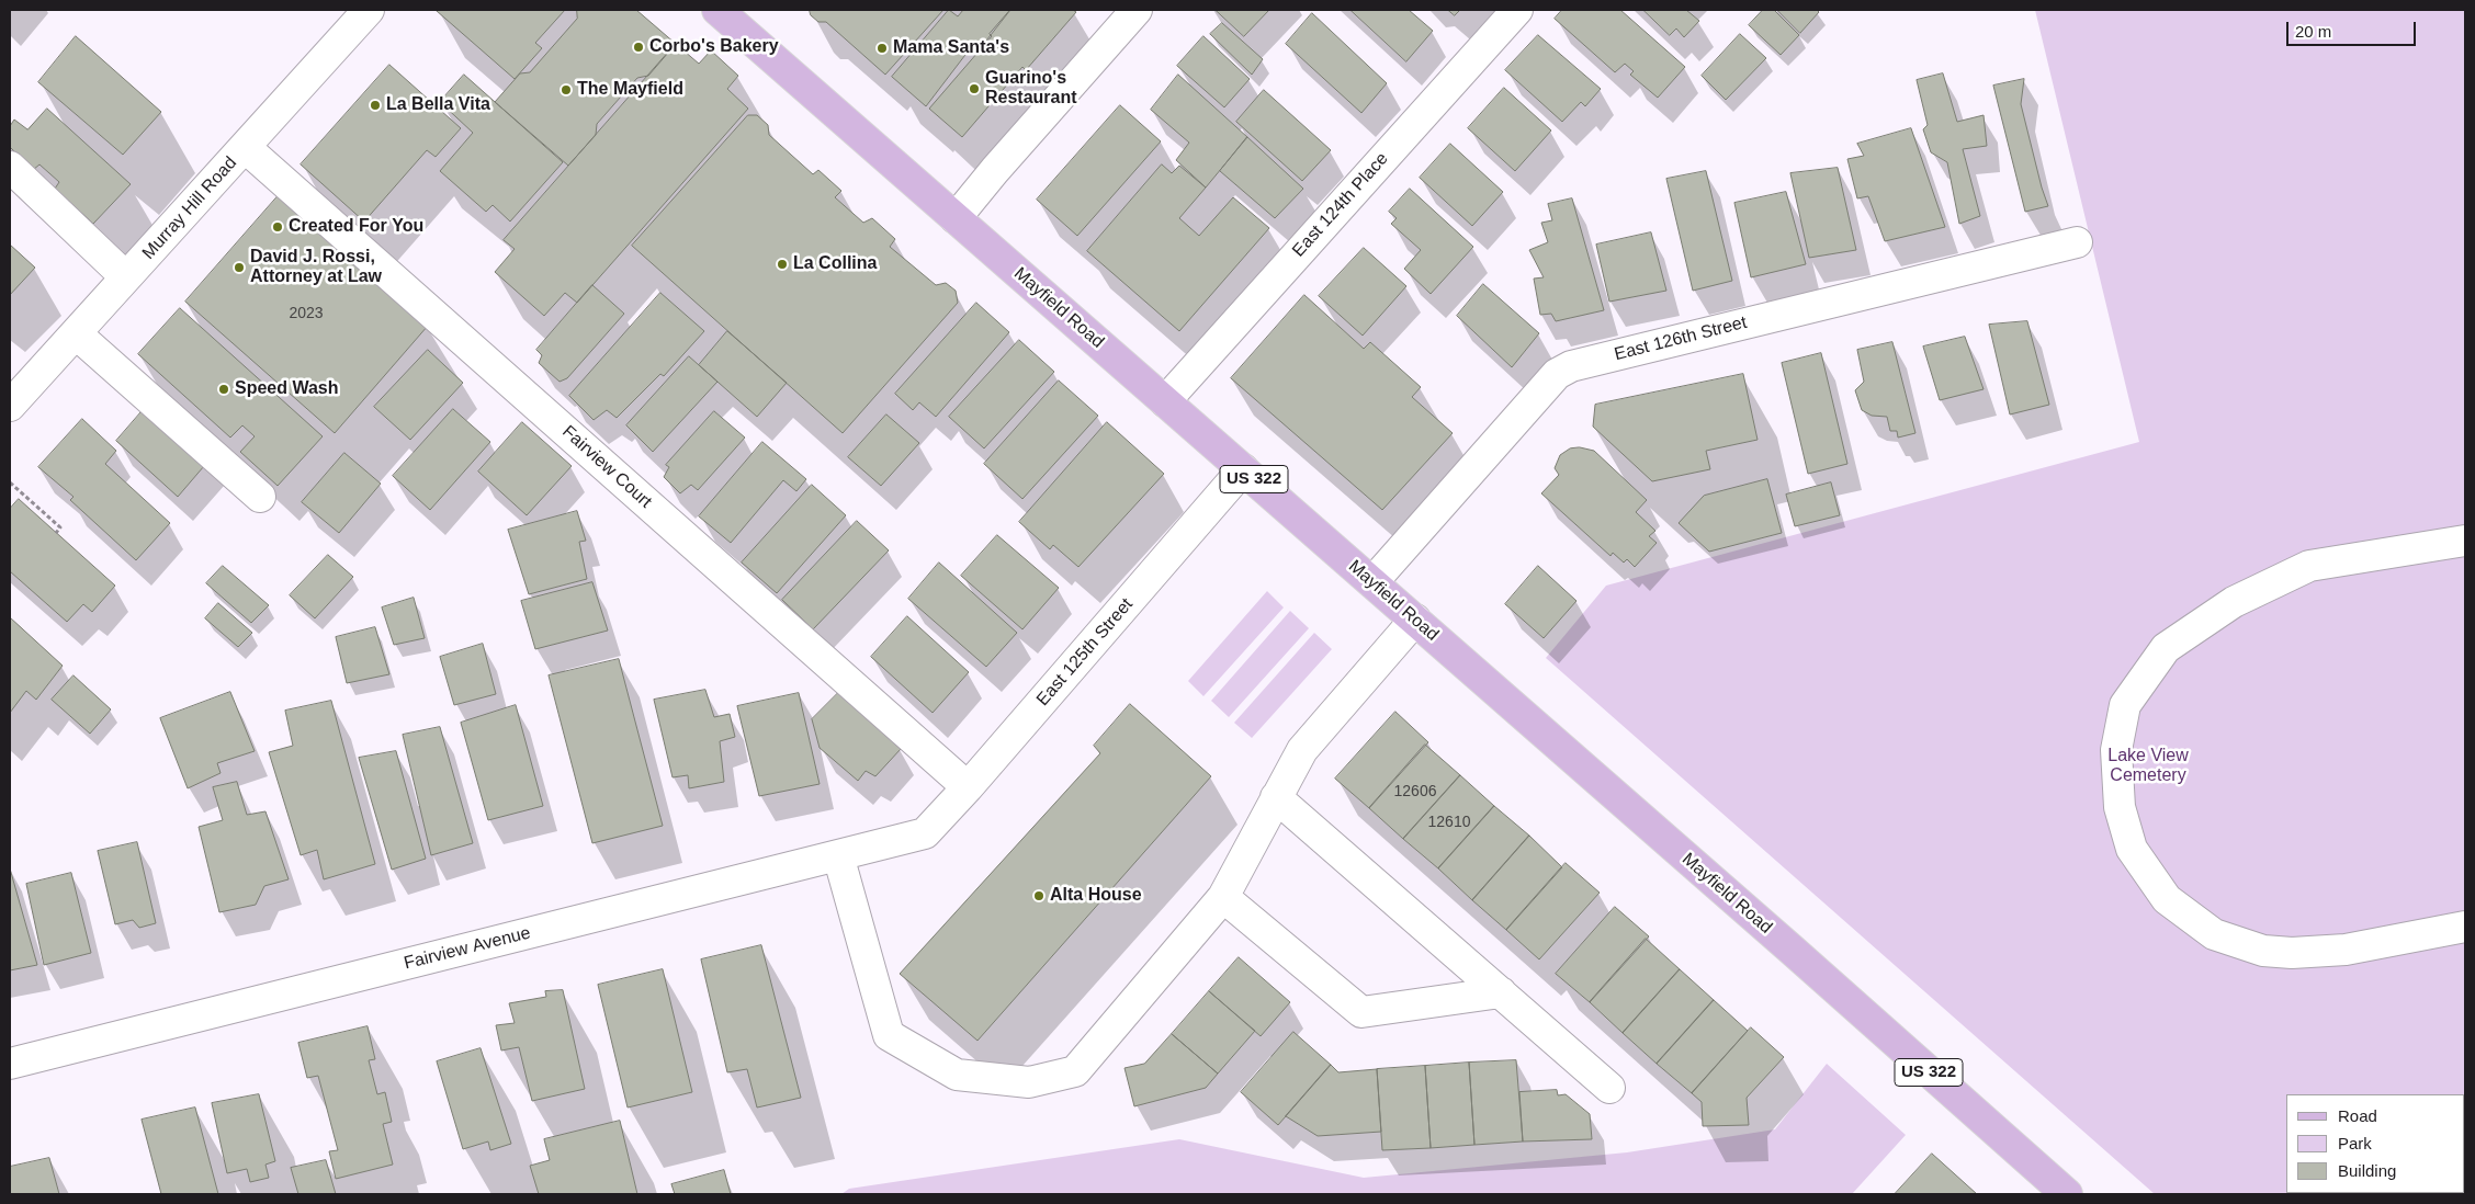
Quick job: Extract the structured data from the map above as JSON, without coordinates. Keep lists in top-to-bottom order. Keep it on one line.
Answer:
{"streets":{"main road":["Mayfield Road","US 322"],"street":["East 124th Place","Murray Hill Road","East 126th Street","Fairview Court","East 125th Street","Fairview Avenue"]},"crossings":[["East 124th Place","Mayfield Road"],["Murray Hill Road","Fairview Court"],["Mayfield Road","East 126th Street"],["Mayfield Road","East 125th Street"],["Fairview Court","East 125th Street"],["East 125th Street","Fairview Avenue"]],"parks":["Lake View Cemetery"],"places":["Corbo's Bakery","Mama Santa's","Guarino's Restaurant","The Mayfield","La Bella Vita","Created For You","La Collina","David J. Rossi, Attorney at Law","Speed Wash","Alta House"],"house_numbers":["2023","12606","12610"],"legend":["Road","Park","Building"],"scale_bar":"20 m"}
